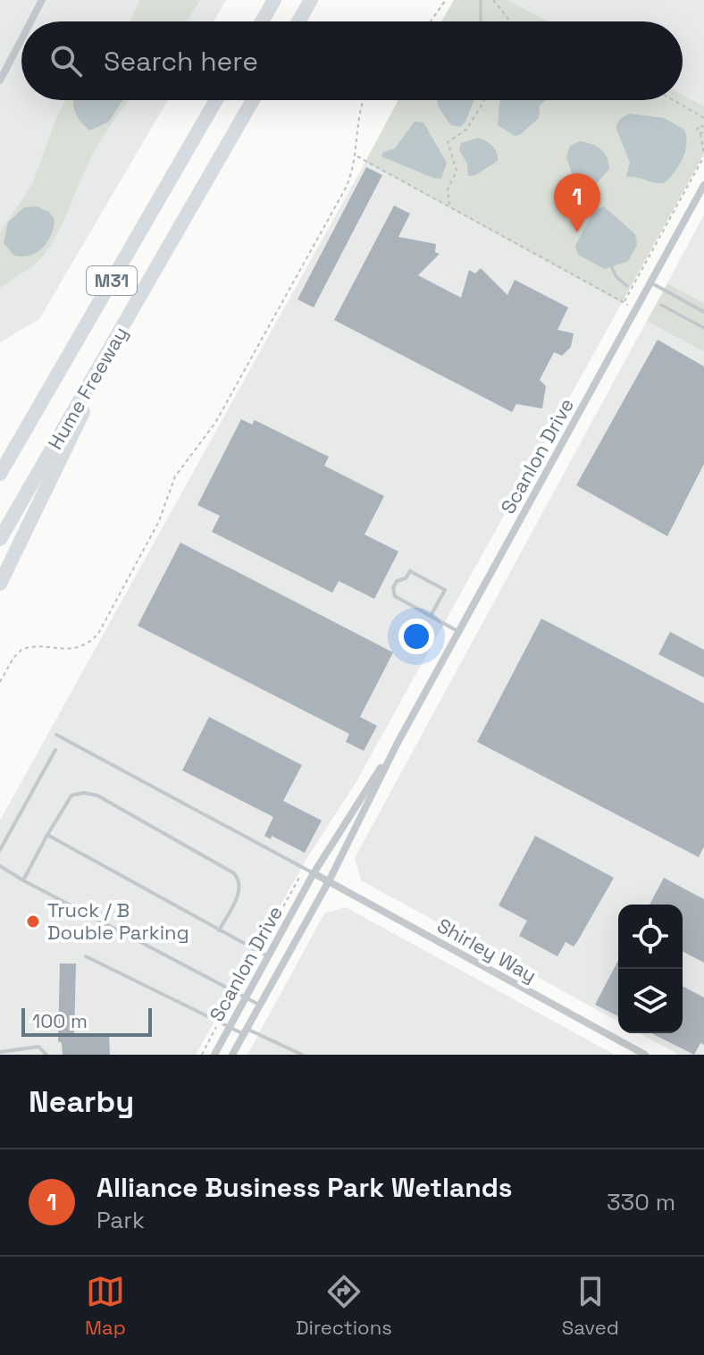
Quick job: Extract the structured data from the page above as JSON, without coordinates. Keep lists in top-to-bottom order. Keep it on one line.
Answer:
{"streets":{"highway":["M31","Hume Freeway"],"street":["Scanlon Drive","Shirley Way"]},"crossings":[["Scanlon Drive","Shirley Way"]],"places":["Truck / B Double Parking"],"scale_bar":"100 m","page":{"search":"Search here","pins":"1","scale":"100 m","heading":"Nearby","list":[{"mark":"1","name":"Alliance Business Park Wetlands","note":"Park","value":"330 m"}],"nav":["Map","Directions","Saved"]}}
